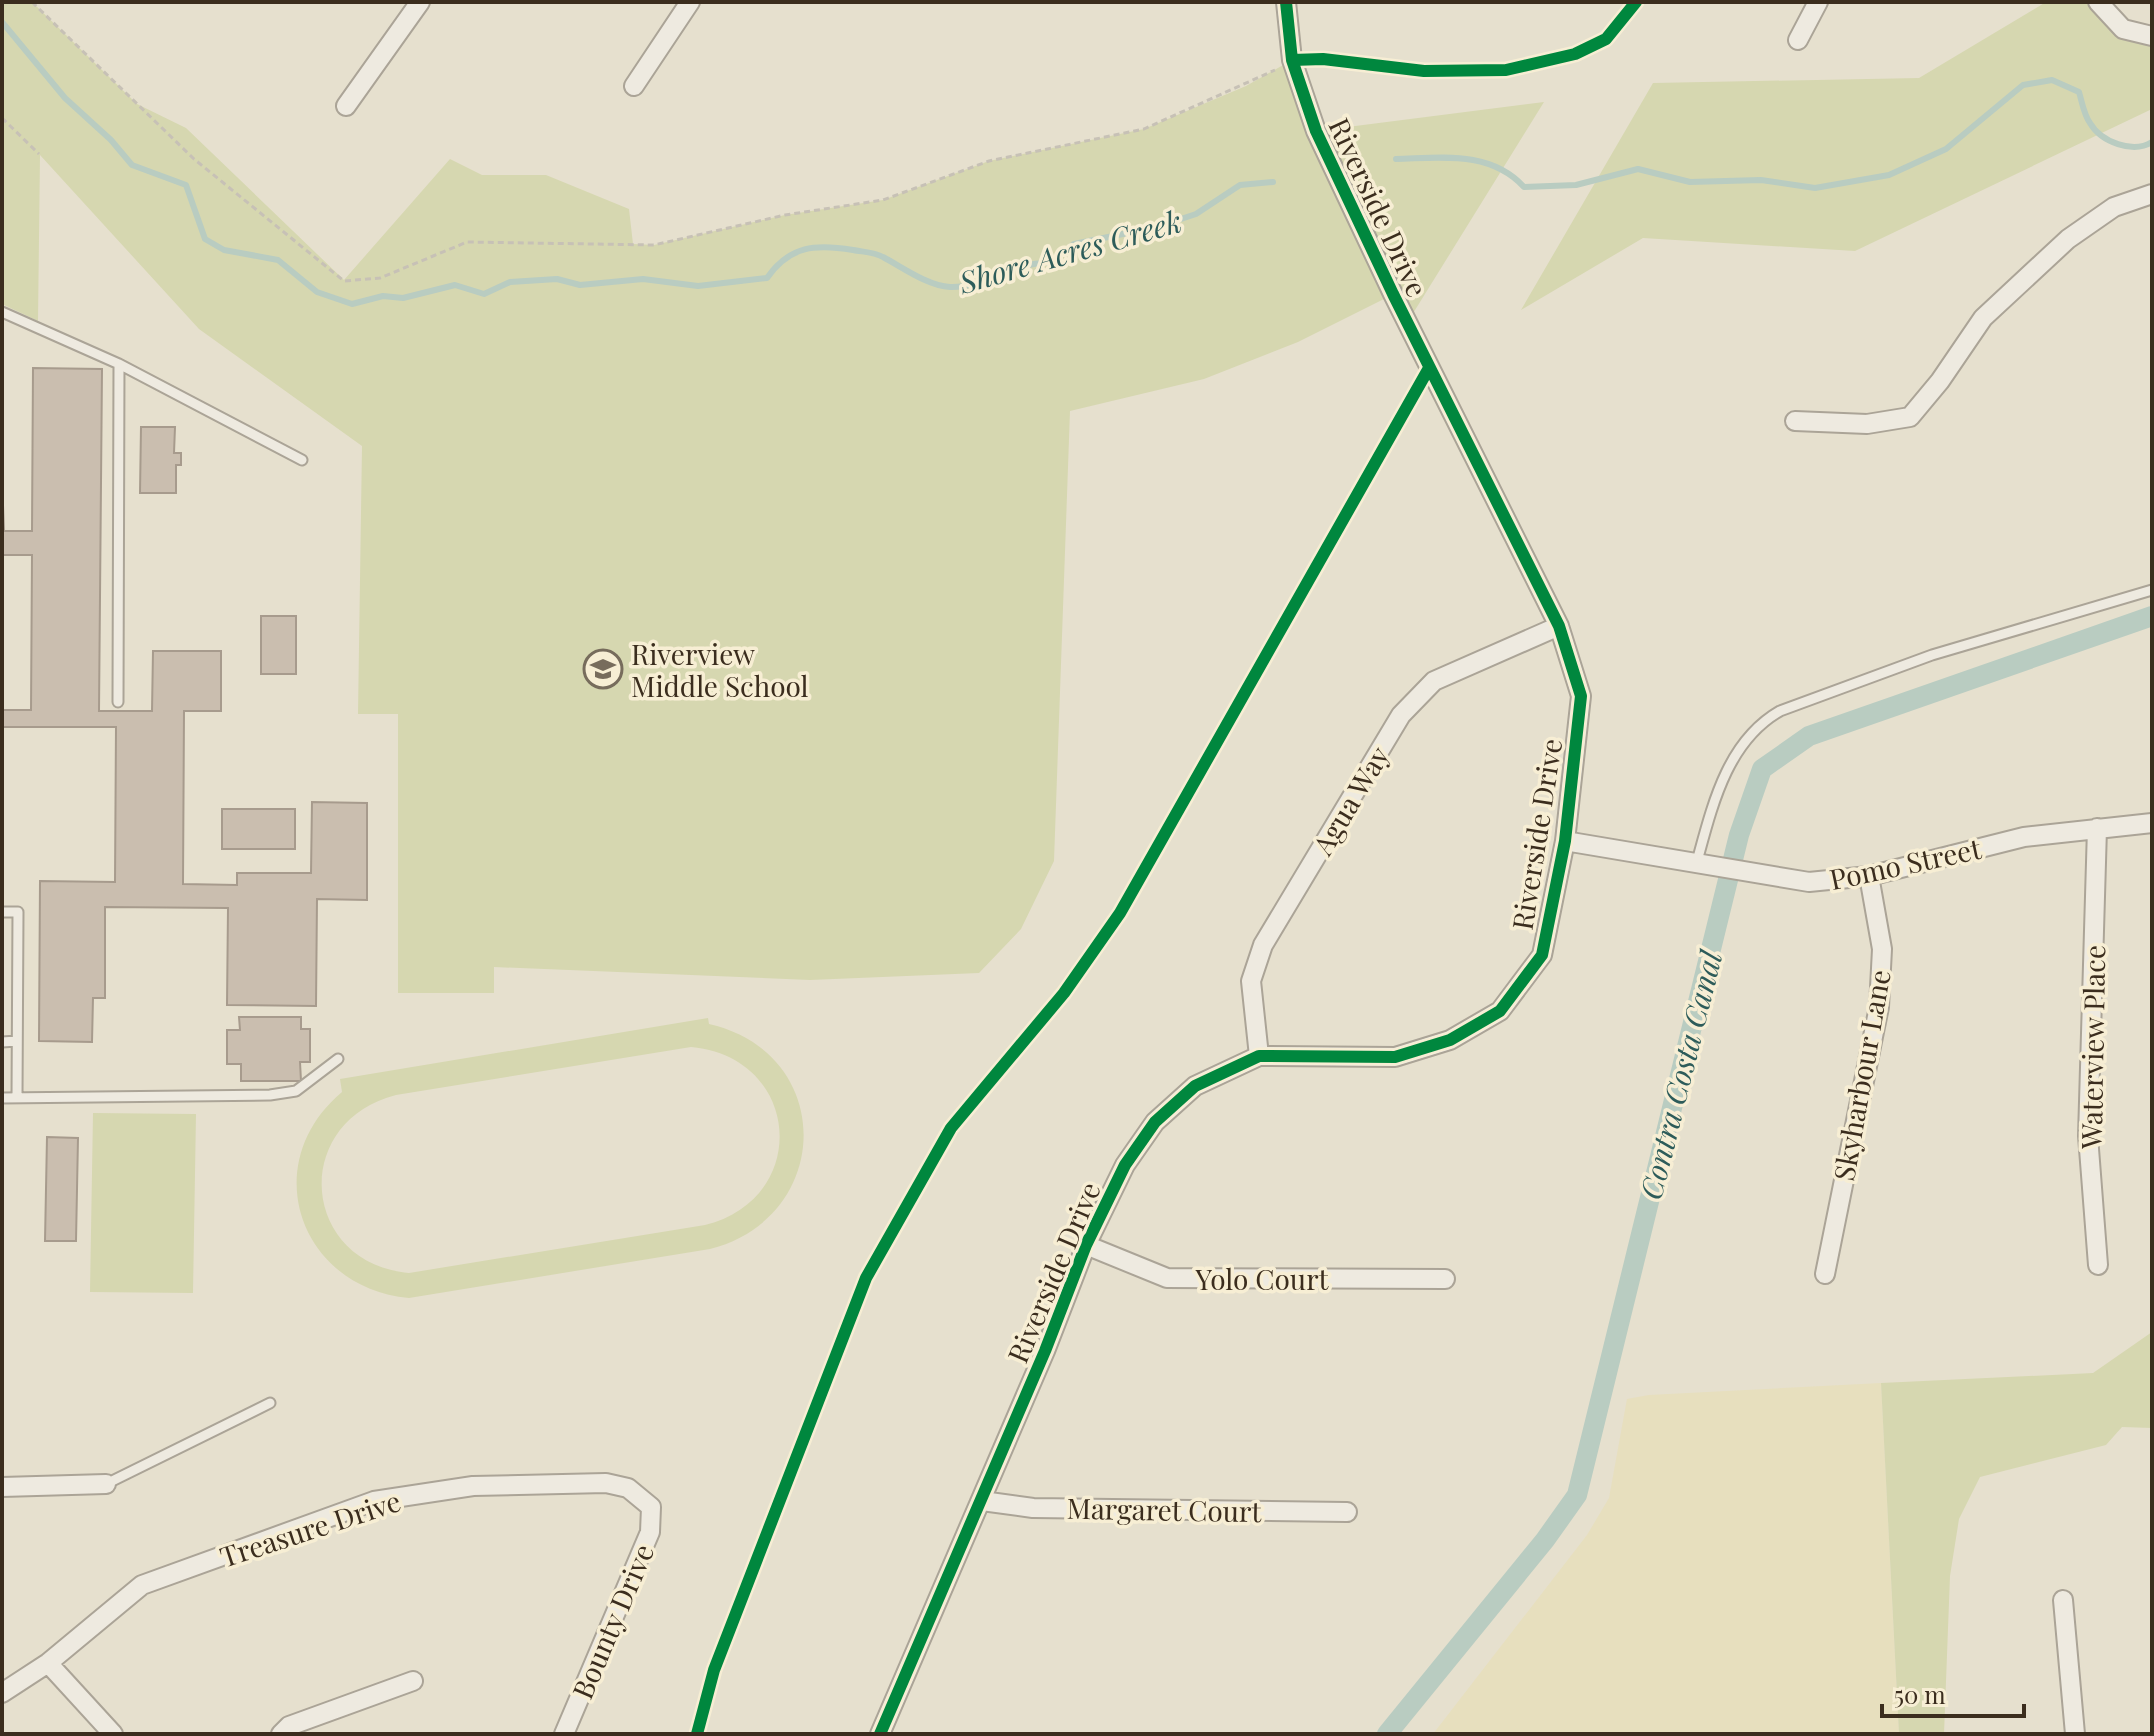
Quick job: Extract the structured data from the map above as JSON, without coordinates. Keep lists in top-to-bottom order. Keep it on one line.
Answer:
{"streets":{"street":["Riverside Drive","Agua Way","Pomo Street","Waterview Place","Skyharbour Lane","Yolo Court","Margaret Court","Treasure Drive","Bounty Drive"]},"crossings":[["Riverside Drive","Agua Way"],["Riverside Drive","Pomo Street"],["Riverside Drive","Yolo Court"],["Riverside Drive","Margaret Court"],["Pomo Street","Waterview Place"],["Pomo Street","Skyharbour Lane"],["Treasure Drive","Bounty Drive"]],"water":["Shore Acres Creek","Contra Costa Canal"],"places":{"school or university":["Riverview Middle School"]},"scale_bar":"50 m"}
